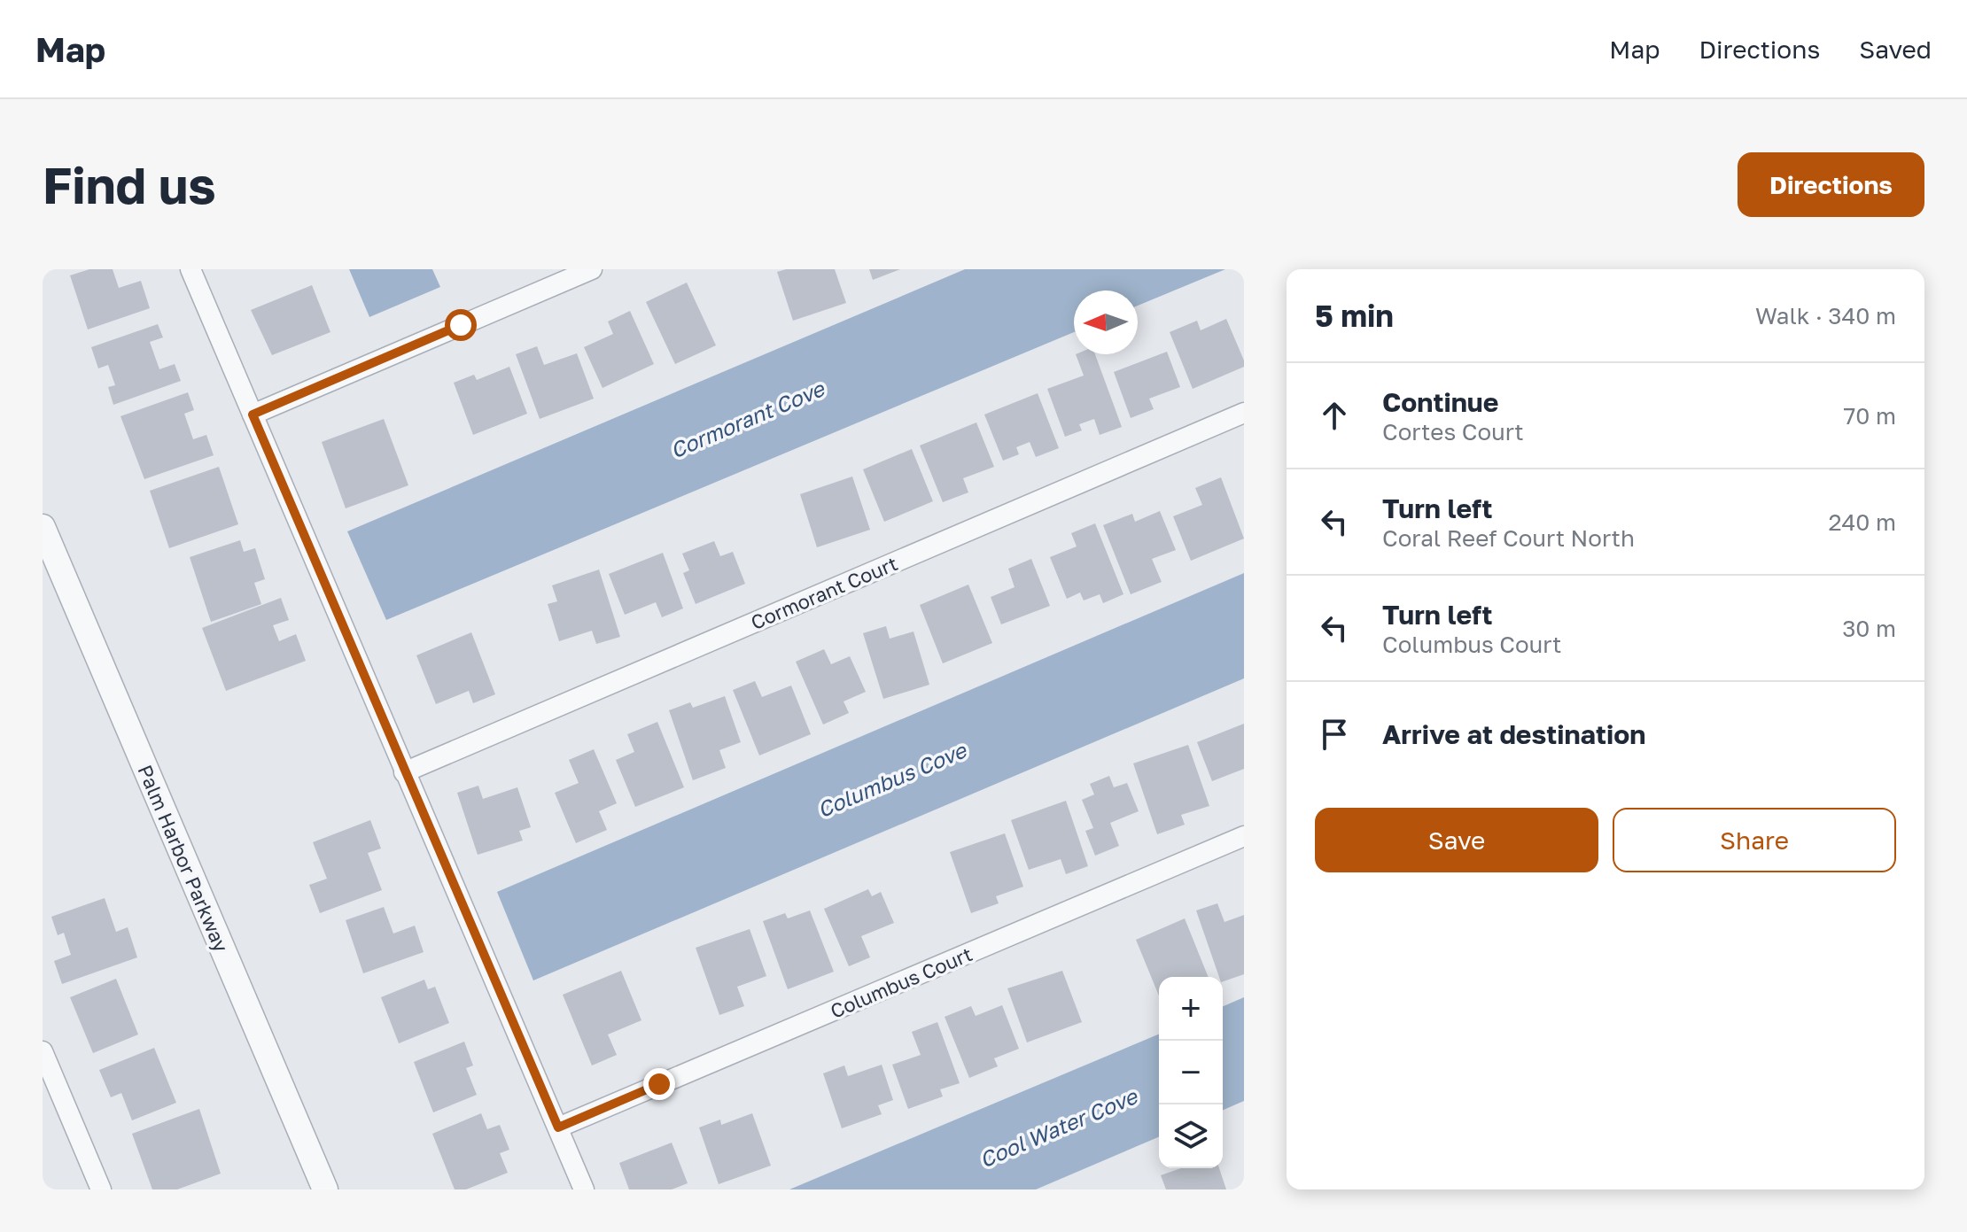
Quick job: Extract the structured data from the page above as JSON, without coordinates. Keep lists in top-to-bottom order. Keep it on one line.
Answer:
{"streets":{"street":["Cormorant Court","Palm Harbor Parkway","Columbus Court"]},"water":["Cormorant Cove","Columbus Cove","Cool Water Cove"],"north":"left","page":{"header":"Map","nav":["Map","Directions","Saved"],"buttons":["Directions",["Save","Share"]],"title":"Find us","heading":["5 min","Walk · 340 m"],"list":[["Continue","Cortes Court","70 m"],["Turn left","Coral Reef Court North","240 m"],["Turn left","Columbus Court","30 m"],"Arrive at destination"],"map_buttons":["+","−"]}}
